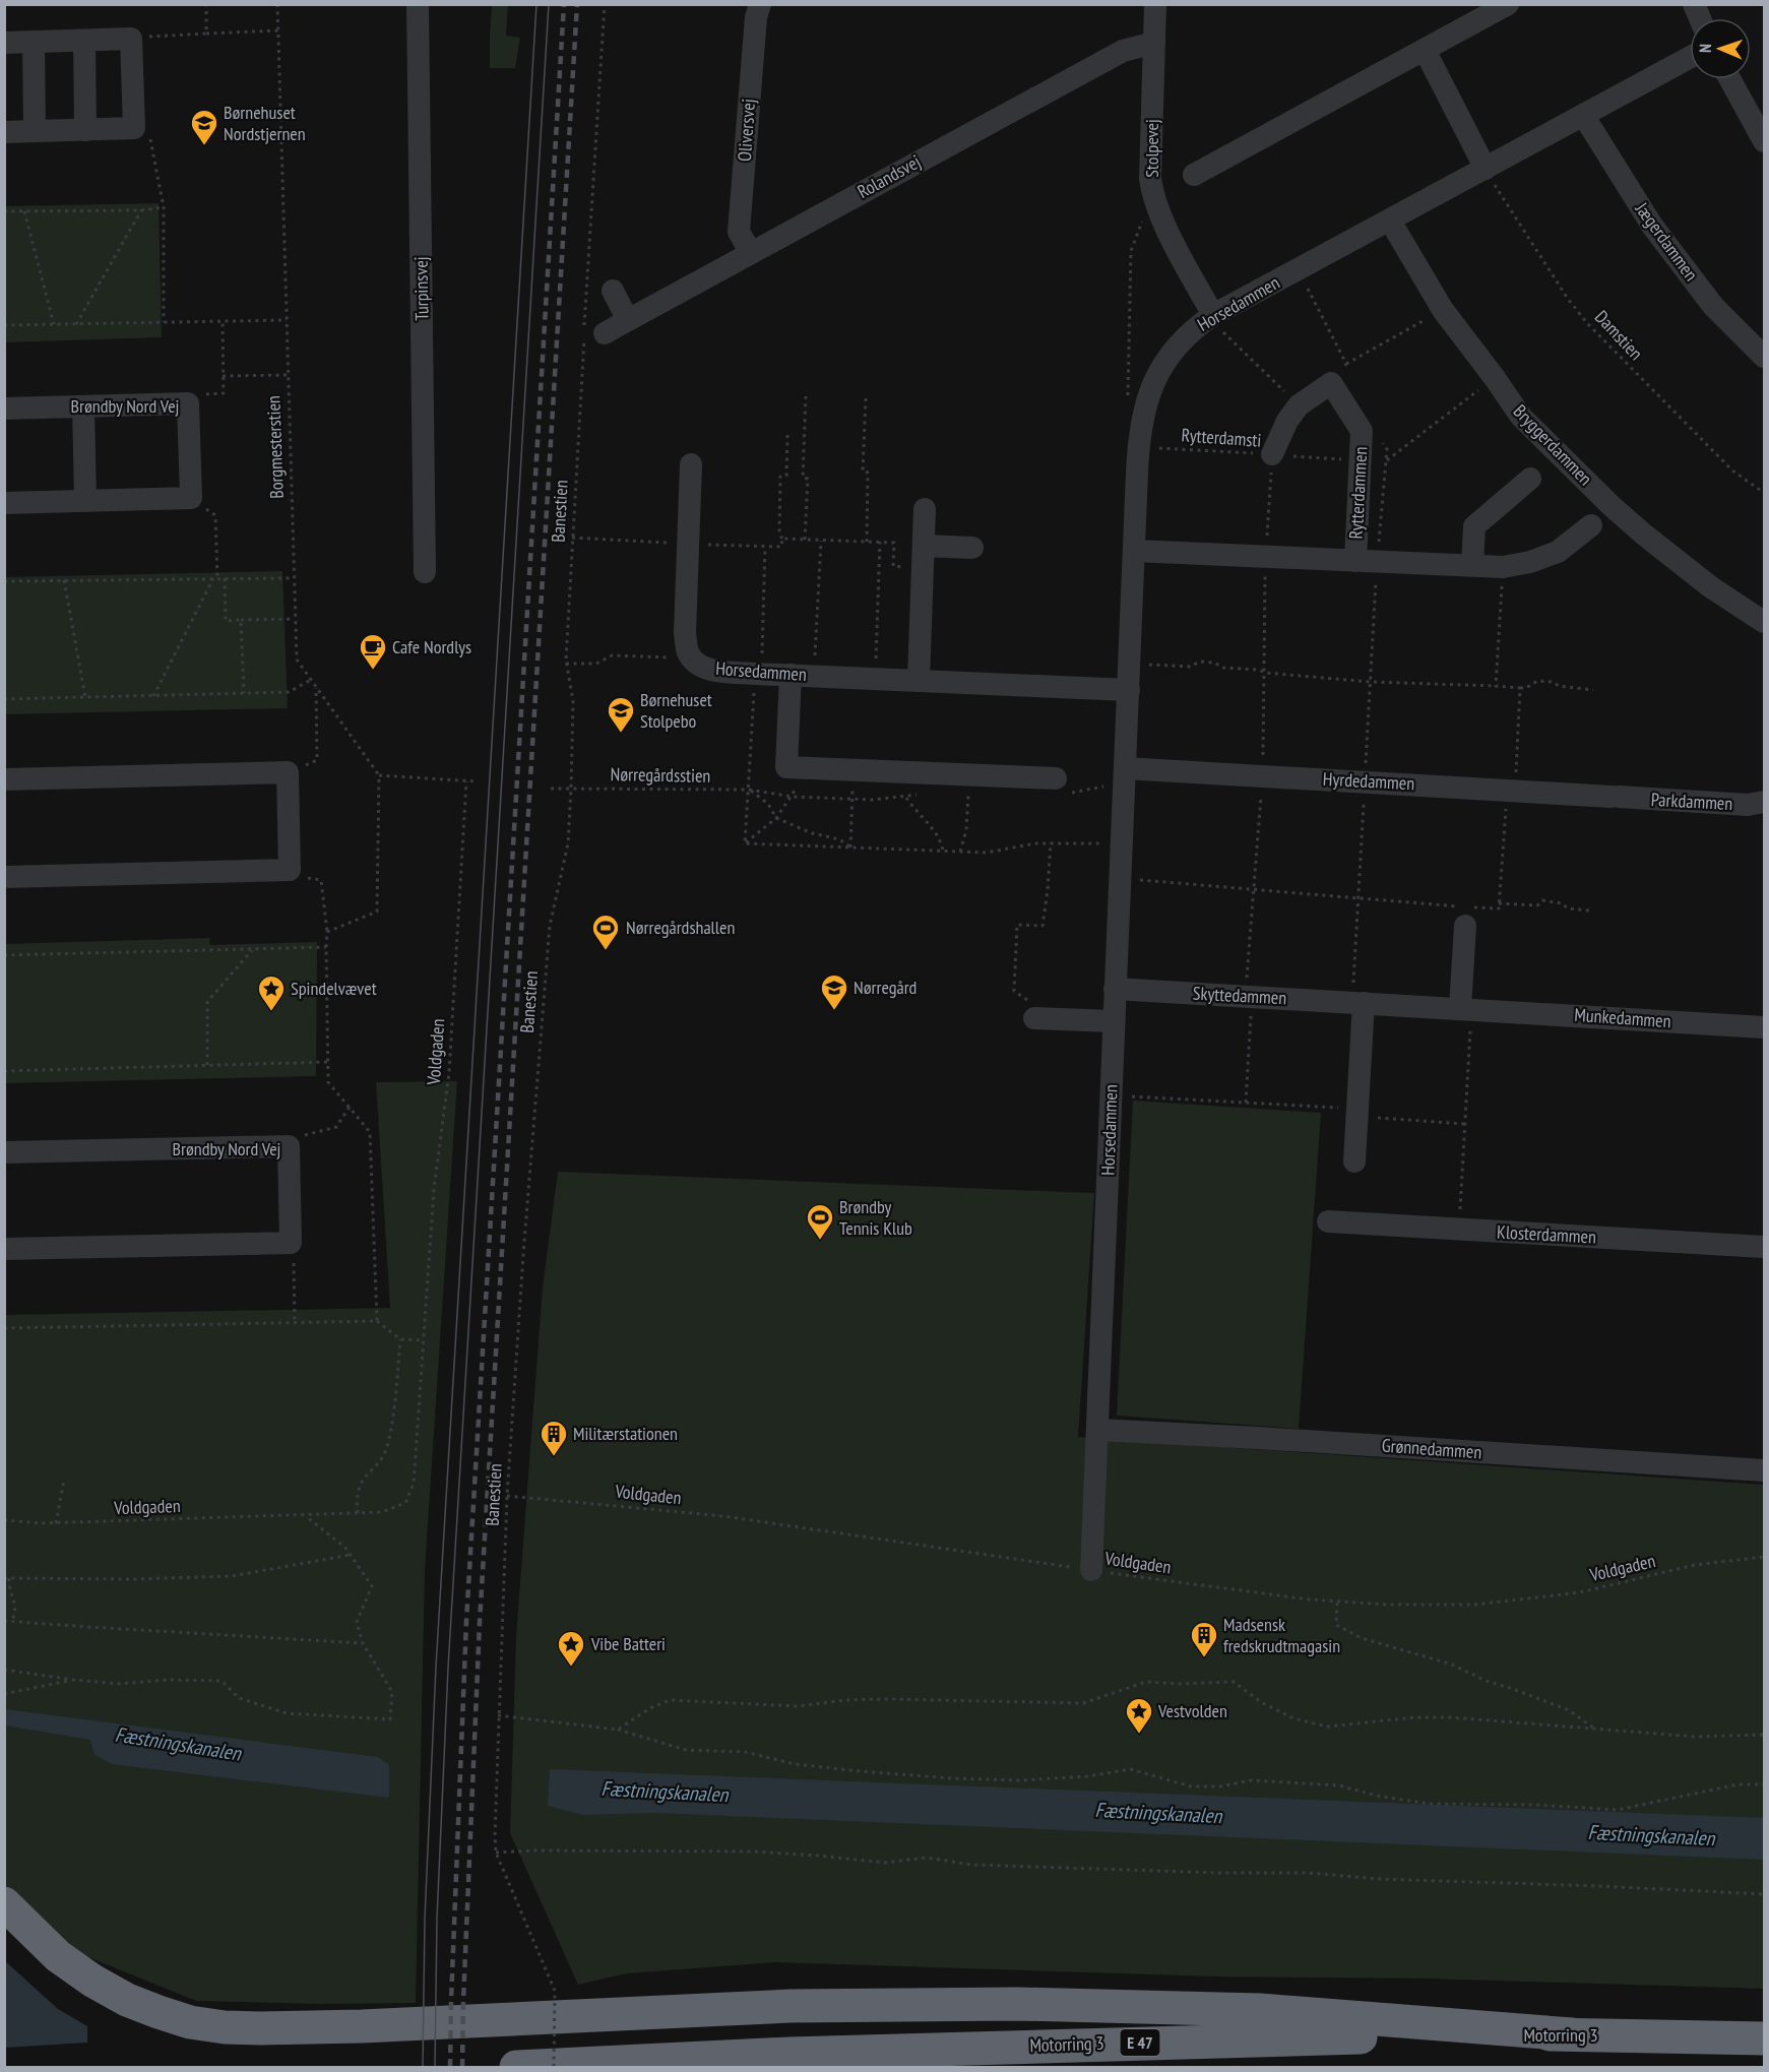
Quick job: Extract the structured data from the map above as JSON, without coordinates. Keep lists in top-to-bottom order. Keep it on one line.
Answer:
{"streets":{"highway":["Motorring 3","E 47"],"street":["Oliversvej","Stolpevej","Rolandsvej","Jægerdammen","Turpinsvej","Horsedammen","Brøndby Nord Vej","Bryggerdammen","Rytterdammen","Hyrdedammen","Parkdammen","Skyttedammen","Munkedammen","Klosterdammen","Grønnedammen"],"path":["Damstien","Rytterdamsti","Borgmesterstien","Banestien","Nørregårdsstien","Voldgaden"]},"crossings":[["Oliversvej","Rolandsvej"],["Stolpevej","Rolandsvej"],["Stolpevej","Horsedammen"],["Jægerdammen","Horsedammen"],["Horsedammen","Damstien"],["Horsedammen","Rytterdamsti"],["Horsedammen","Bryggerdammen"],["Horsedammen","Rytterdammen"],["Horsedammen","Hyrdedammen"],["Horsedammen","Skyttedammen"],["Horsedammen","Voldgaden"],["Horsedammen","Grønnedammen"],["Rytterdamsti","Rytterdammen"],["Rytterdamsti","Hyrdedammen"],["Rytterdamsti","Skyttedammen"],["Borgmesterstien","Voldgaden"],["Banestien","Nørregårdsstien"],["Banestien","Voldgaden"],["Hyrdedammen","Parkdammen"],["Skyttedammen","Munkedammen"]],"water":["Fæstningskanalen"],"places":{"school or university":["Børnehuset Nordstjernen","Børnehuset Stolpebo","Nørregård"],"cafe":["Cafe Nordlys"],"sports":["Nørregårdshallen","Brøndby Tennis Klub"],"place":["Spindelvævet","Vibe Batteri","Vestvolden"],"building":["Militærstationen","Madsensk fredskrudtmagasin"]},"north":"left"}
